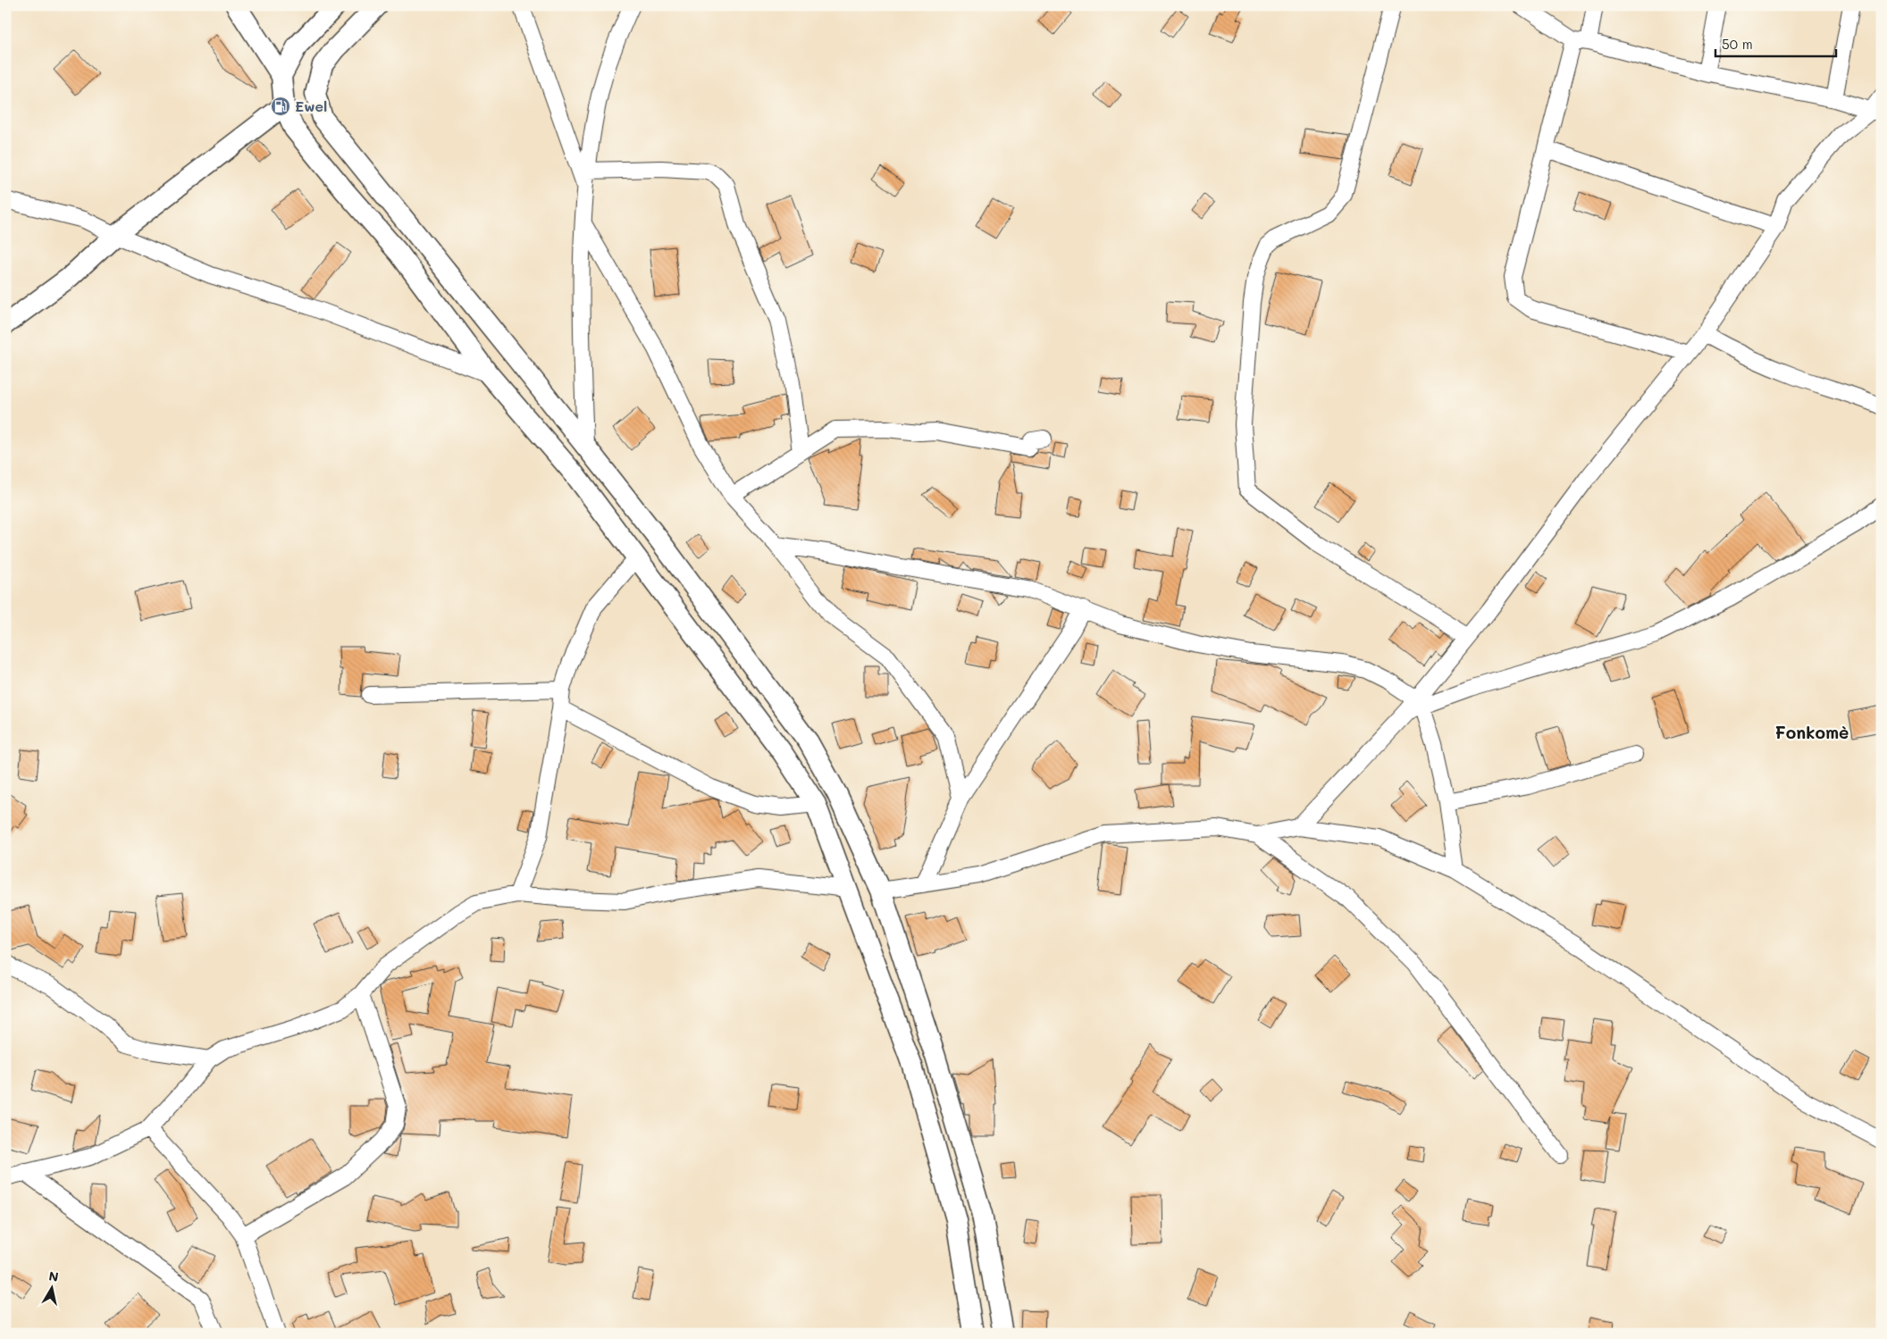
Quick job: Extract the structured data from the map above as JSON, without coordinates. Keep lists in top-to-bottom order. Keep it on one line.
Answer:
{"districts":["Fonkomè"],"places":{"fuel station":["Ewel"]},"scale_bar":"50 m","north":"top"}
